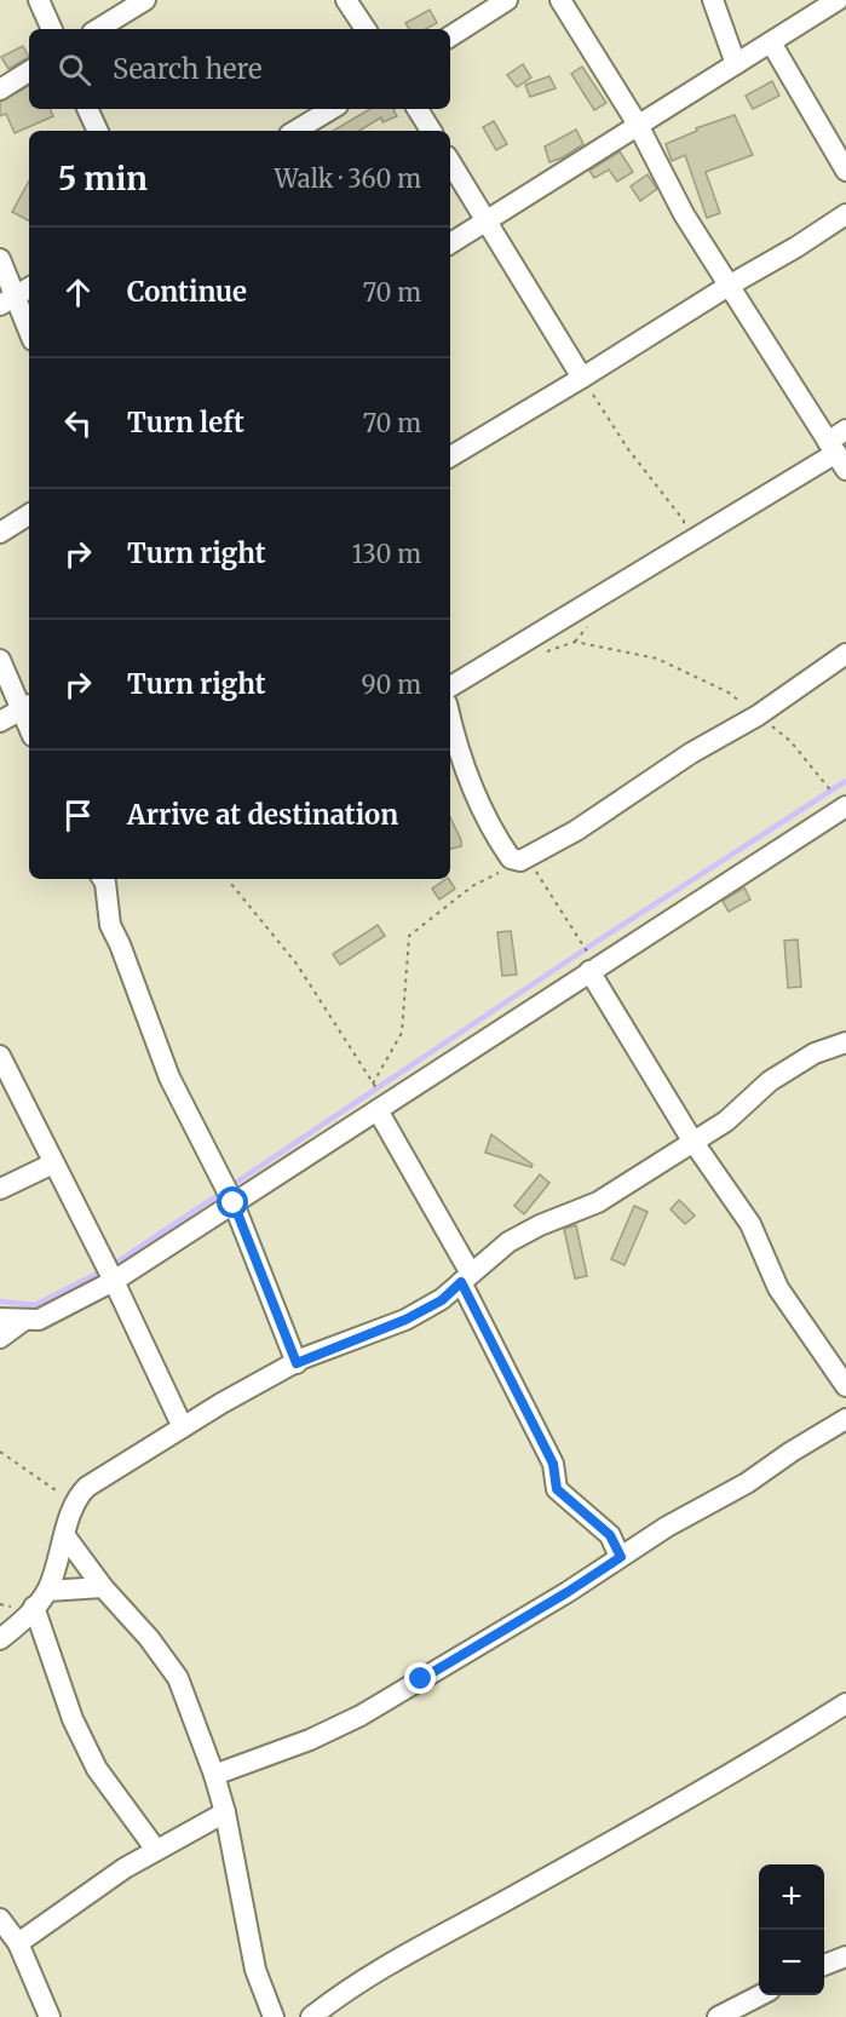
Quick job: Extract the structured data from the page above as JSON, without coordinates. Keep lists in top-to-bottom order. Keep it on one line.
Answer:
{"page":{"search":"Search here","heading":["5 min","Walk · 360 m"],"list":[["Continue","70 m"],["Turn left","70 m"],["Turn right","130 m"],["Turn right","90 m"],"Arrive at destination"],"map_buttons":["+","−"]}}
